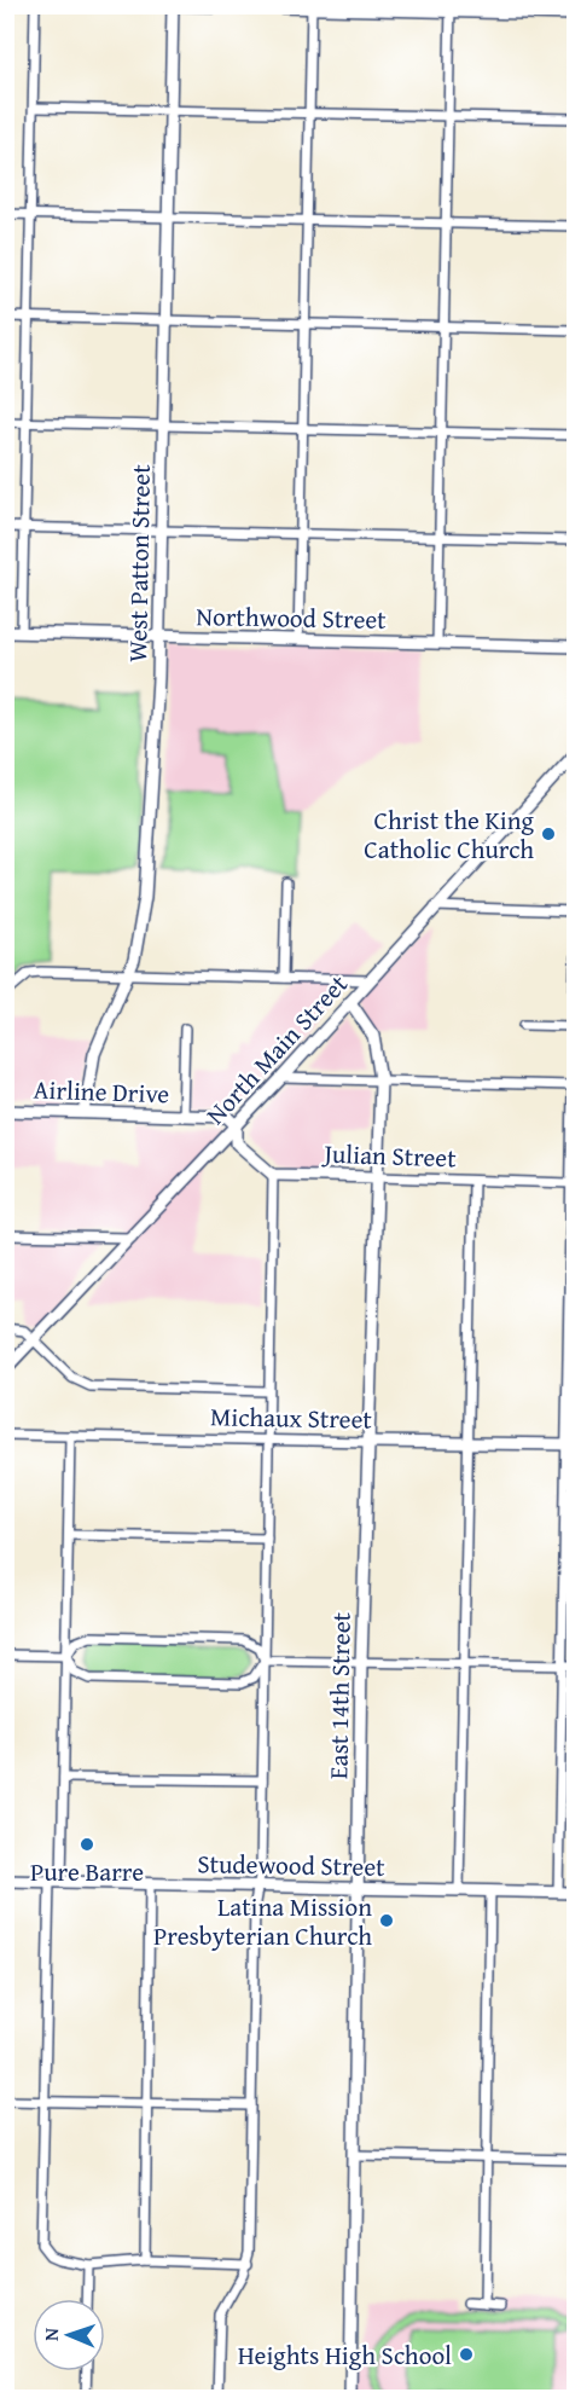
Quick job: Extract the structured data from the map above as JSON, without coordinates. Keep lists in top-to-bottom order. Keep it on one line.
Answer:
{"streets":{"street":["West Patton Street","Northwood Street","North Main Street","Airline Drive","Julian Street","Michaux Street","East 14th Street","Studewood Street"]},"crossings":[["West Patton Street","Northwood Street"],["West Patton Street","Airline Drive"],["North Main Street","Airline Drive"],["North Main Street","East 14th Street"],["Julian Street","East 14th Street"],["Michaux Street","East 14th Street"],["East 14th Street","Studewood Street"]],"places":["Christ the King Catholic Church","Pure Barre","Latina Mission Presbyterian Church","Heights High School"],"north":"left"}
